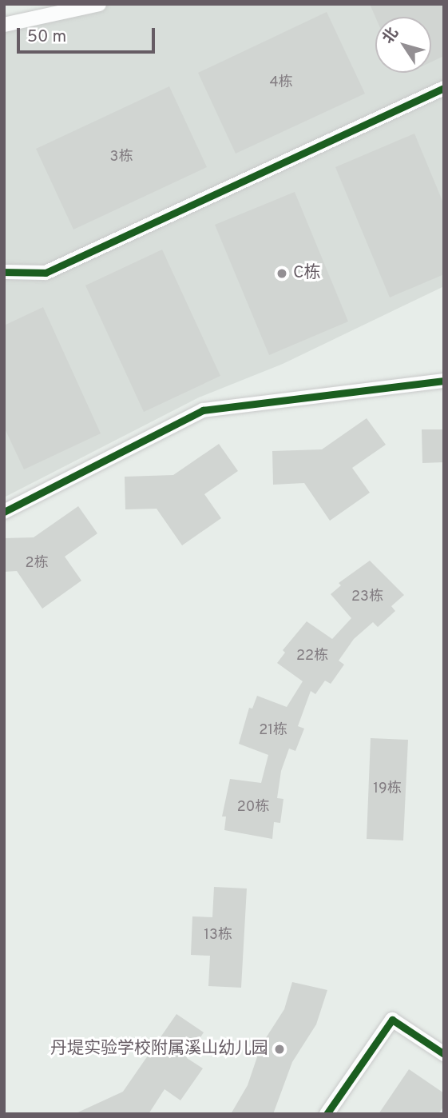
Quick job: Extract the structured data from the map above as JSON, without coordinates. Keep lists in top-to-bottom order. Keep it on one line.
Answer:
{"places":["C栋","丹堤实验学校附属溪山幼儿园"],"house_numbers":["4栋","3栋","2栋","23栋","22栋","21栋","19栋","20栋","13栋"],"scale_bar":"50 m","north":"top left"}
